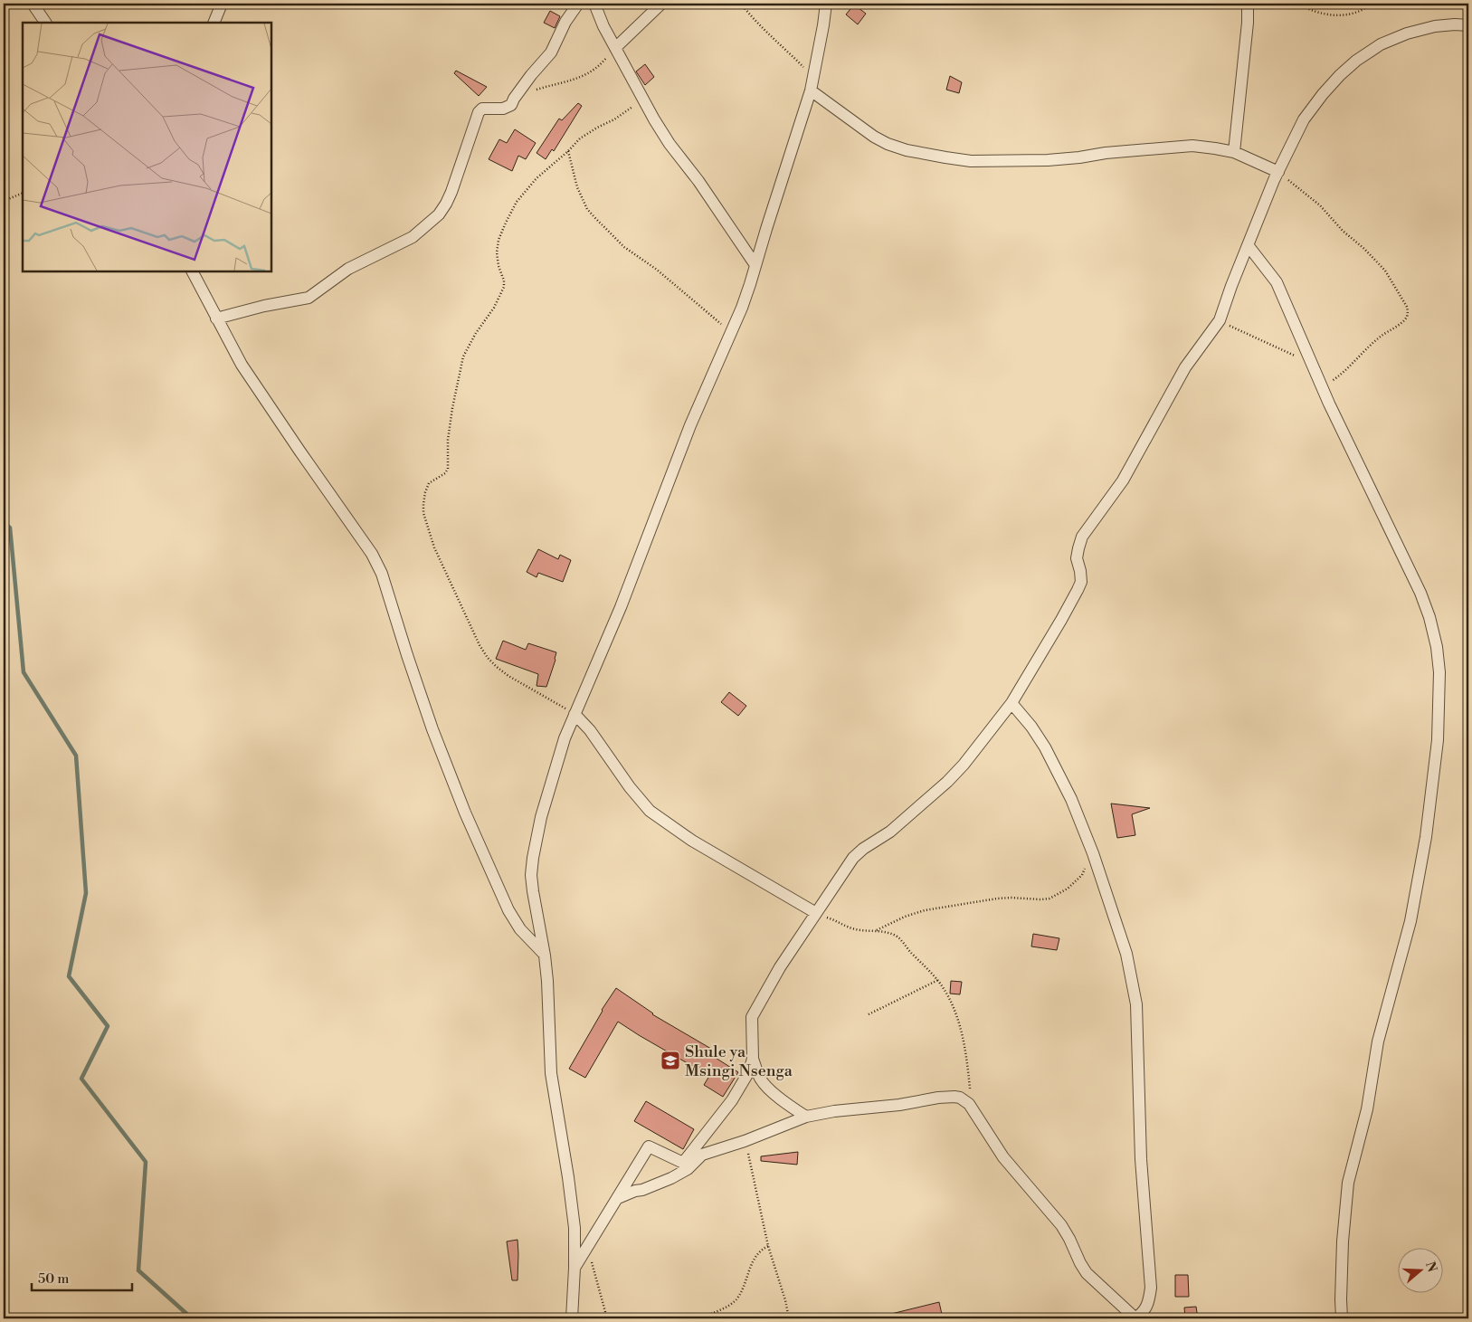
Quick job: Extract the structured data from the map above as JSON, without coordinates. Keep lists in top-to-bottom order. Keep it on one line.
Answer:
{"places":{"school or university":["Shule ya Msingi Nsenga"]},"scale_bar":"50 m","north":"right"}
